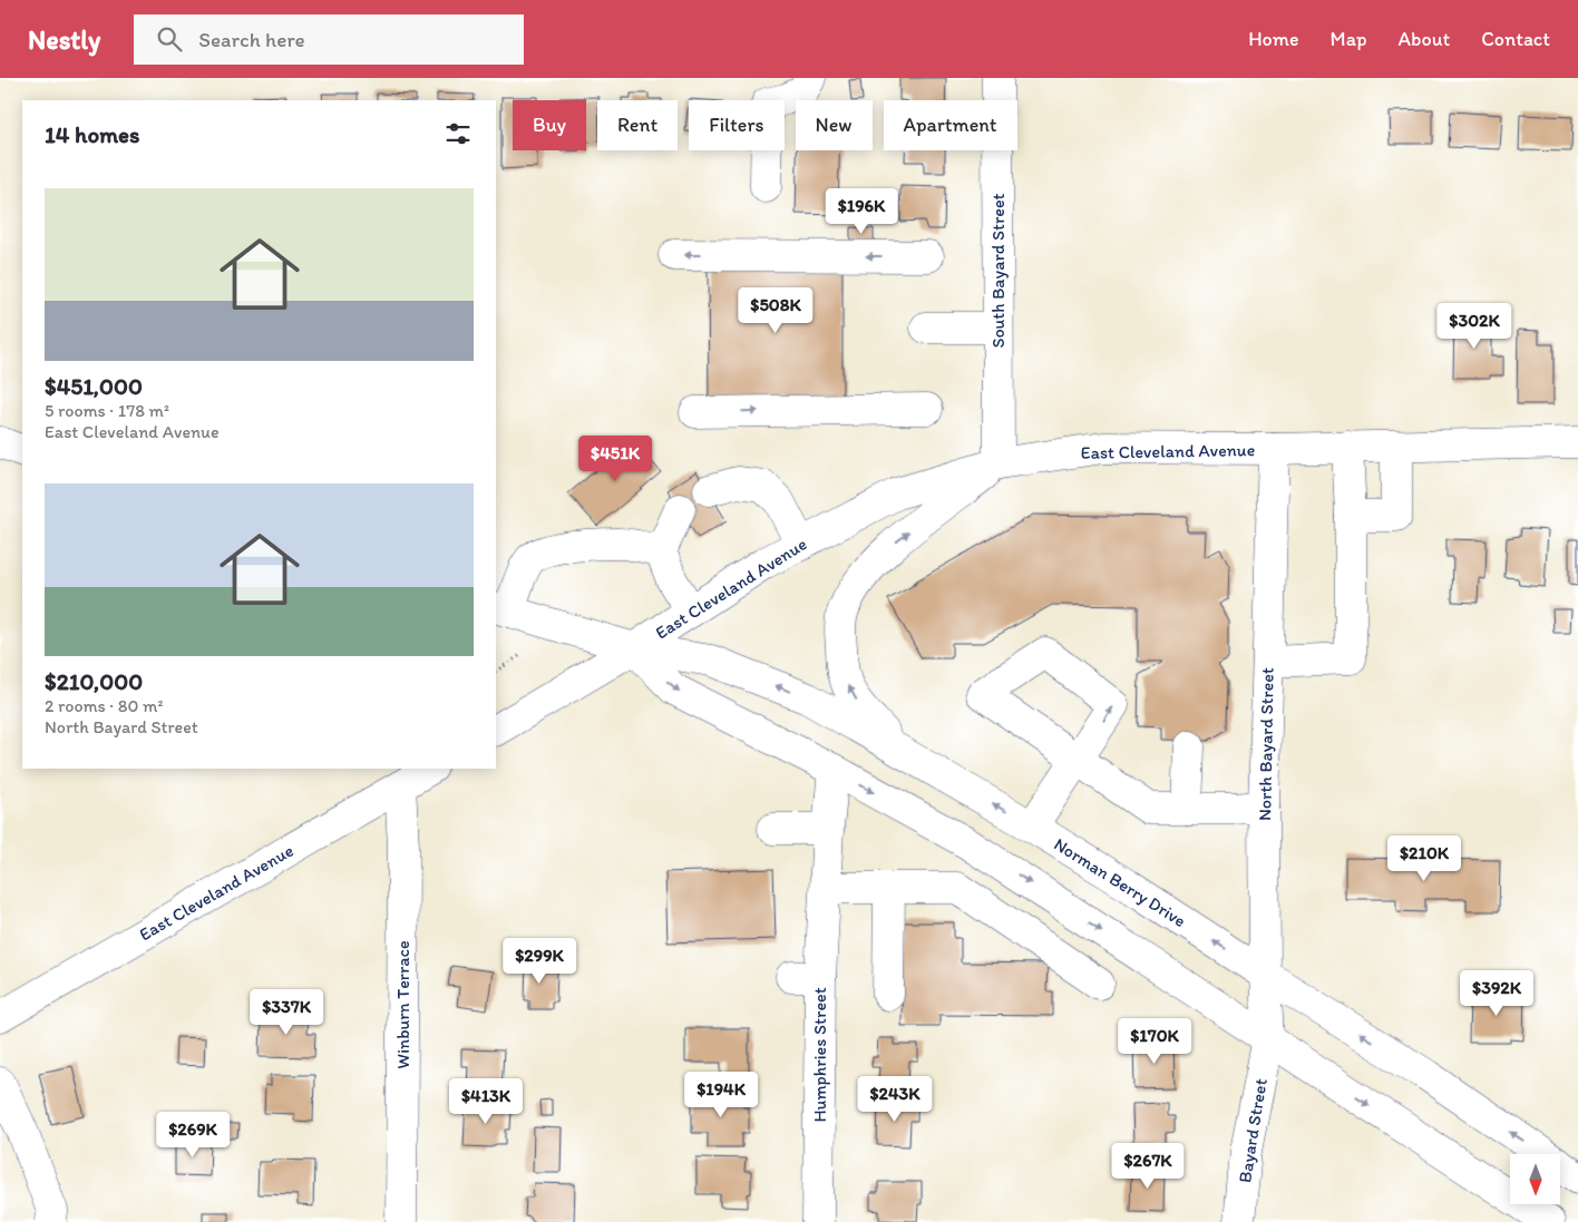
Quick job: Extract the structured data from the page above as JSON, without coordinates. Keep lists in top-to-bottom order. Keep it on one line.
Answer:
{"streets":{"main road":["South Bayard Street","East Cleveland Avenue","North Bayard Street","Norman Berry Drive","Winburn Terrace","Humphries Street","Bayard Street"]},"crossings":[["South Bayard Street","East Cleveland Avenue"],["East Cleveland Avenue","North Bayard Street"],["East Cleveland Avenue","Norman Berry Drive"],["East Cleveland Avenue","Winburn Terrace"],["North Bayard Street","Norman Berry Drive"],["North Bayard Street","Bayard Street"],["Norman Berry Drive","Humphries Street"],["Norman Berry Drive","Bayard Street"]],"north":"bottom","page":{"header":"Nestly","search":"Search here","nav":["Home","Map","About","Contact"],"chip":["Buy","Rent","Filters","New","Apartment"],"heading":"14 homes","list":[{"name":"$451,000","note":"5 rooms · 178 m² · East Cleveland Avenue"},{"name":"$210,000","note":"2 rooms · 80 m² · North Bayard Street"}],"price":["$196K","$508K","$302K","$451K","$210K","$299K","$392K","$337K","$170K","$194K","$243K","$413K","$269K","$267K"]}}
